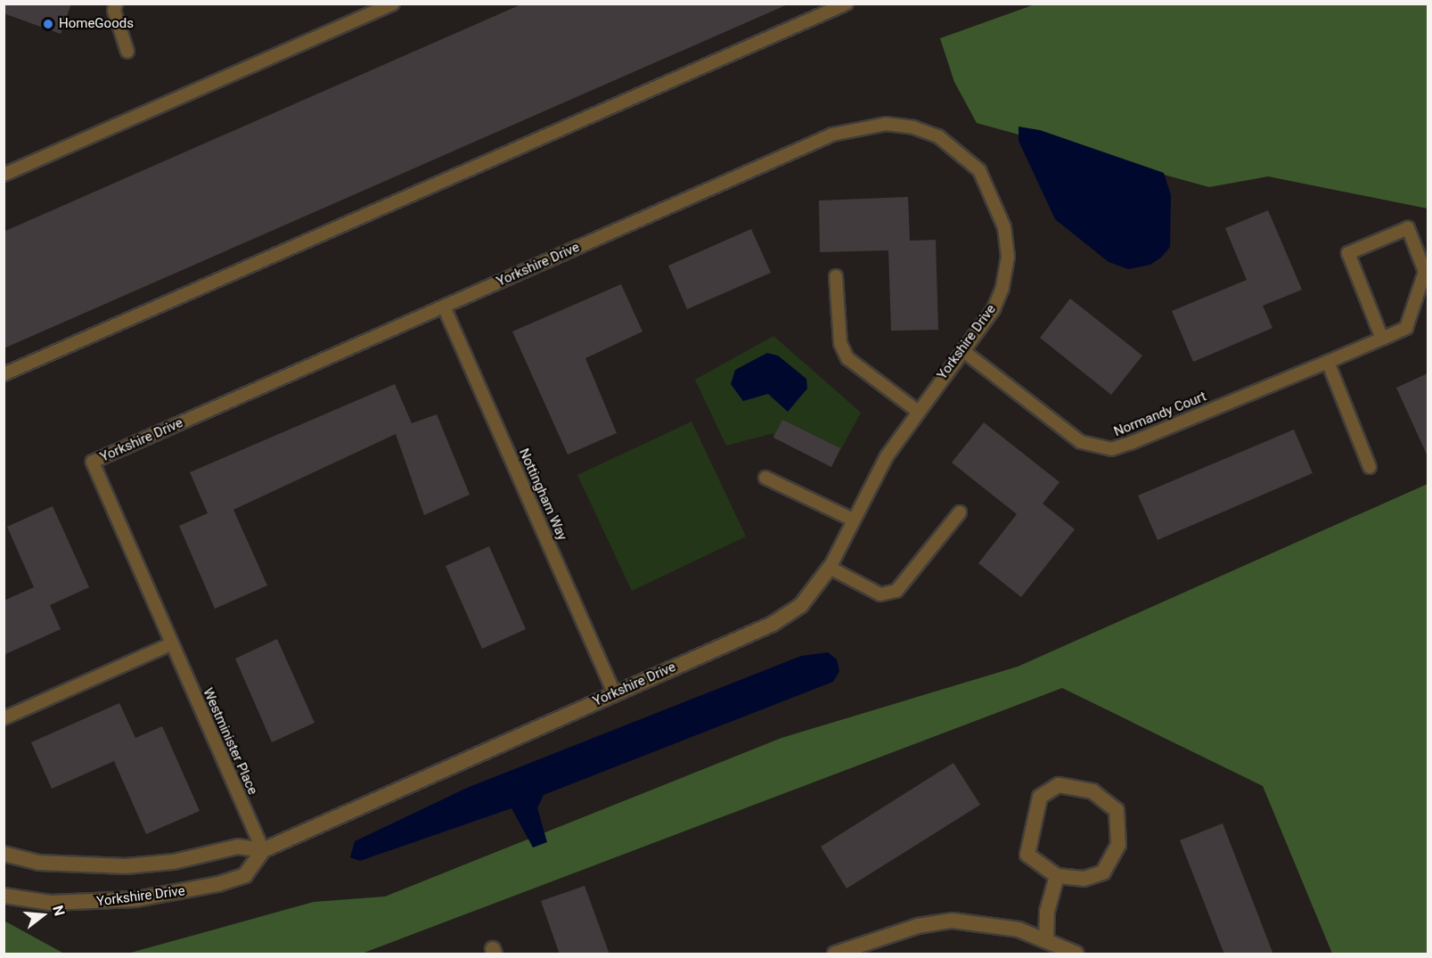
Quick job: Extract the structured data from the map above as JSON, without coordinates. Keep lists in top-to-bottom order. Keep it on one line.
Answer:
{"streets":{"street":["Yorkshire Drive"],"lane":["Normandy Court","Nottingham Way","Westminister Place"]},"crossings":[["Yorkshire Drive","Normandy Court"],["Yorkshire Drive","Nottingham Way"],["Yorkshire Drive","Westminister Place"]],"places":["HomeGoods"],"north":"right"}
